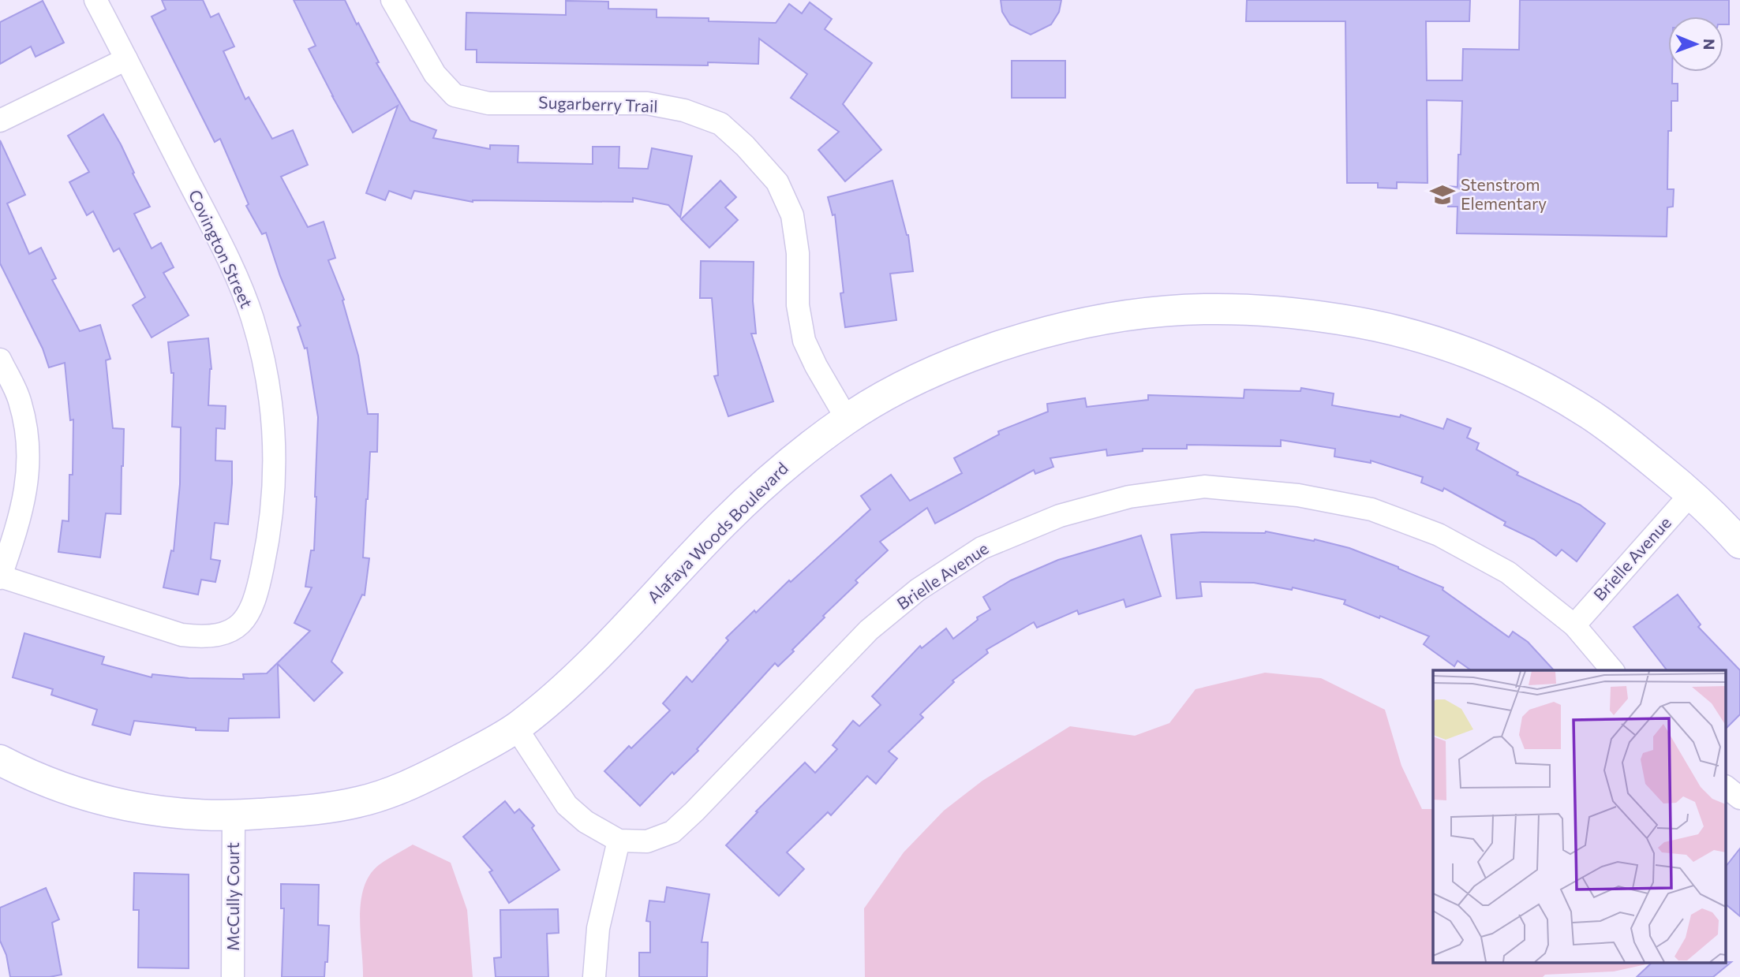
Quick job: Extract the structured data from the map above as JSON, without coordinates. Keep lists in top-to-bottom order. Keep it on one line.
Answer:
{"streets":{"street":["Sugarberry Trail","Covington Street","Alafaya Woods Boulevard","Brielle Avenue","McCully Court"]},"crossings":[["Sugarberry Trail","Alafaya Woods Boulevard"],["Alafaya Woods Boulevard","Brielle Avenue"],["Alafaya Woods Boulevard","McCully Court"]],"places":{"school or university":["Stenstrom Elementary"]},"north":"right"}
